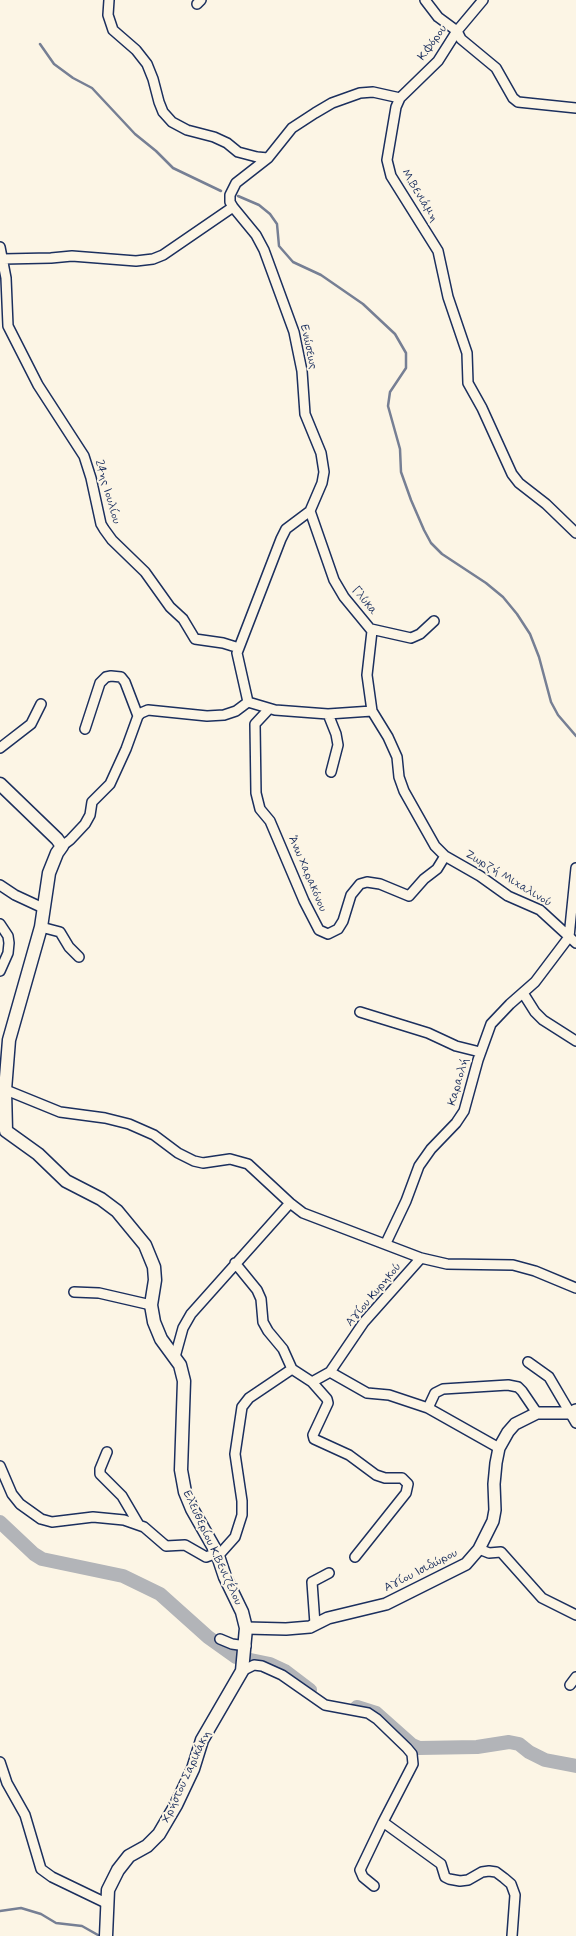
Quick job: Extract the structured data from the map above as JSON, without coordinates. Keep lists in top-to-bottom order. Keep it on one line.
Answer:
{"streets":{"main road":["Ελευθερίου Κ.Βενιζέλου","Χρήστου Σαρικάκη"],"street":["Κ.Φόρου","Μ.Βενιάμη","Ενώσεως","24ης Ιουλίου","Γλύκα","Άνω Χαρακόνου","Ζωρζή Μιχαλινού","Καραολή","Αγίου Κυρηκού","Αγίου Ισιδώρου"]},"crossings":[["Κ.Φόρου","Μ.Βενιάμη"],["Ενώσεως","24ης Ιουλίου"],["Ενώσεως","Γλύκα"],["Γλύκα","Ζωρζή Μιχαλινού"],["Άνω Χαρακόνου","Ζωρζή Μιχαλινού"],["Ζωρζή Μιχαλινού","Καραολή"],["Ελευθερίου Κ.Βενιζέλου","Αγίου Ισιδώρου"]]}
